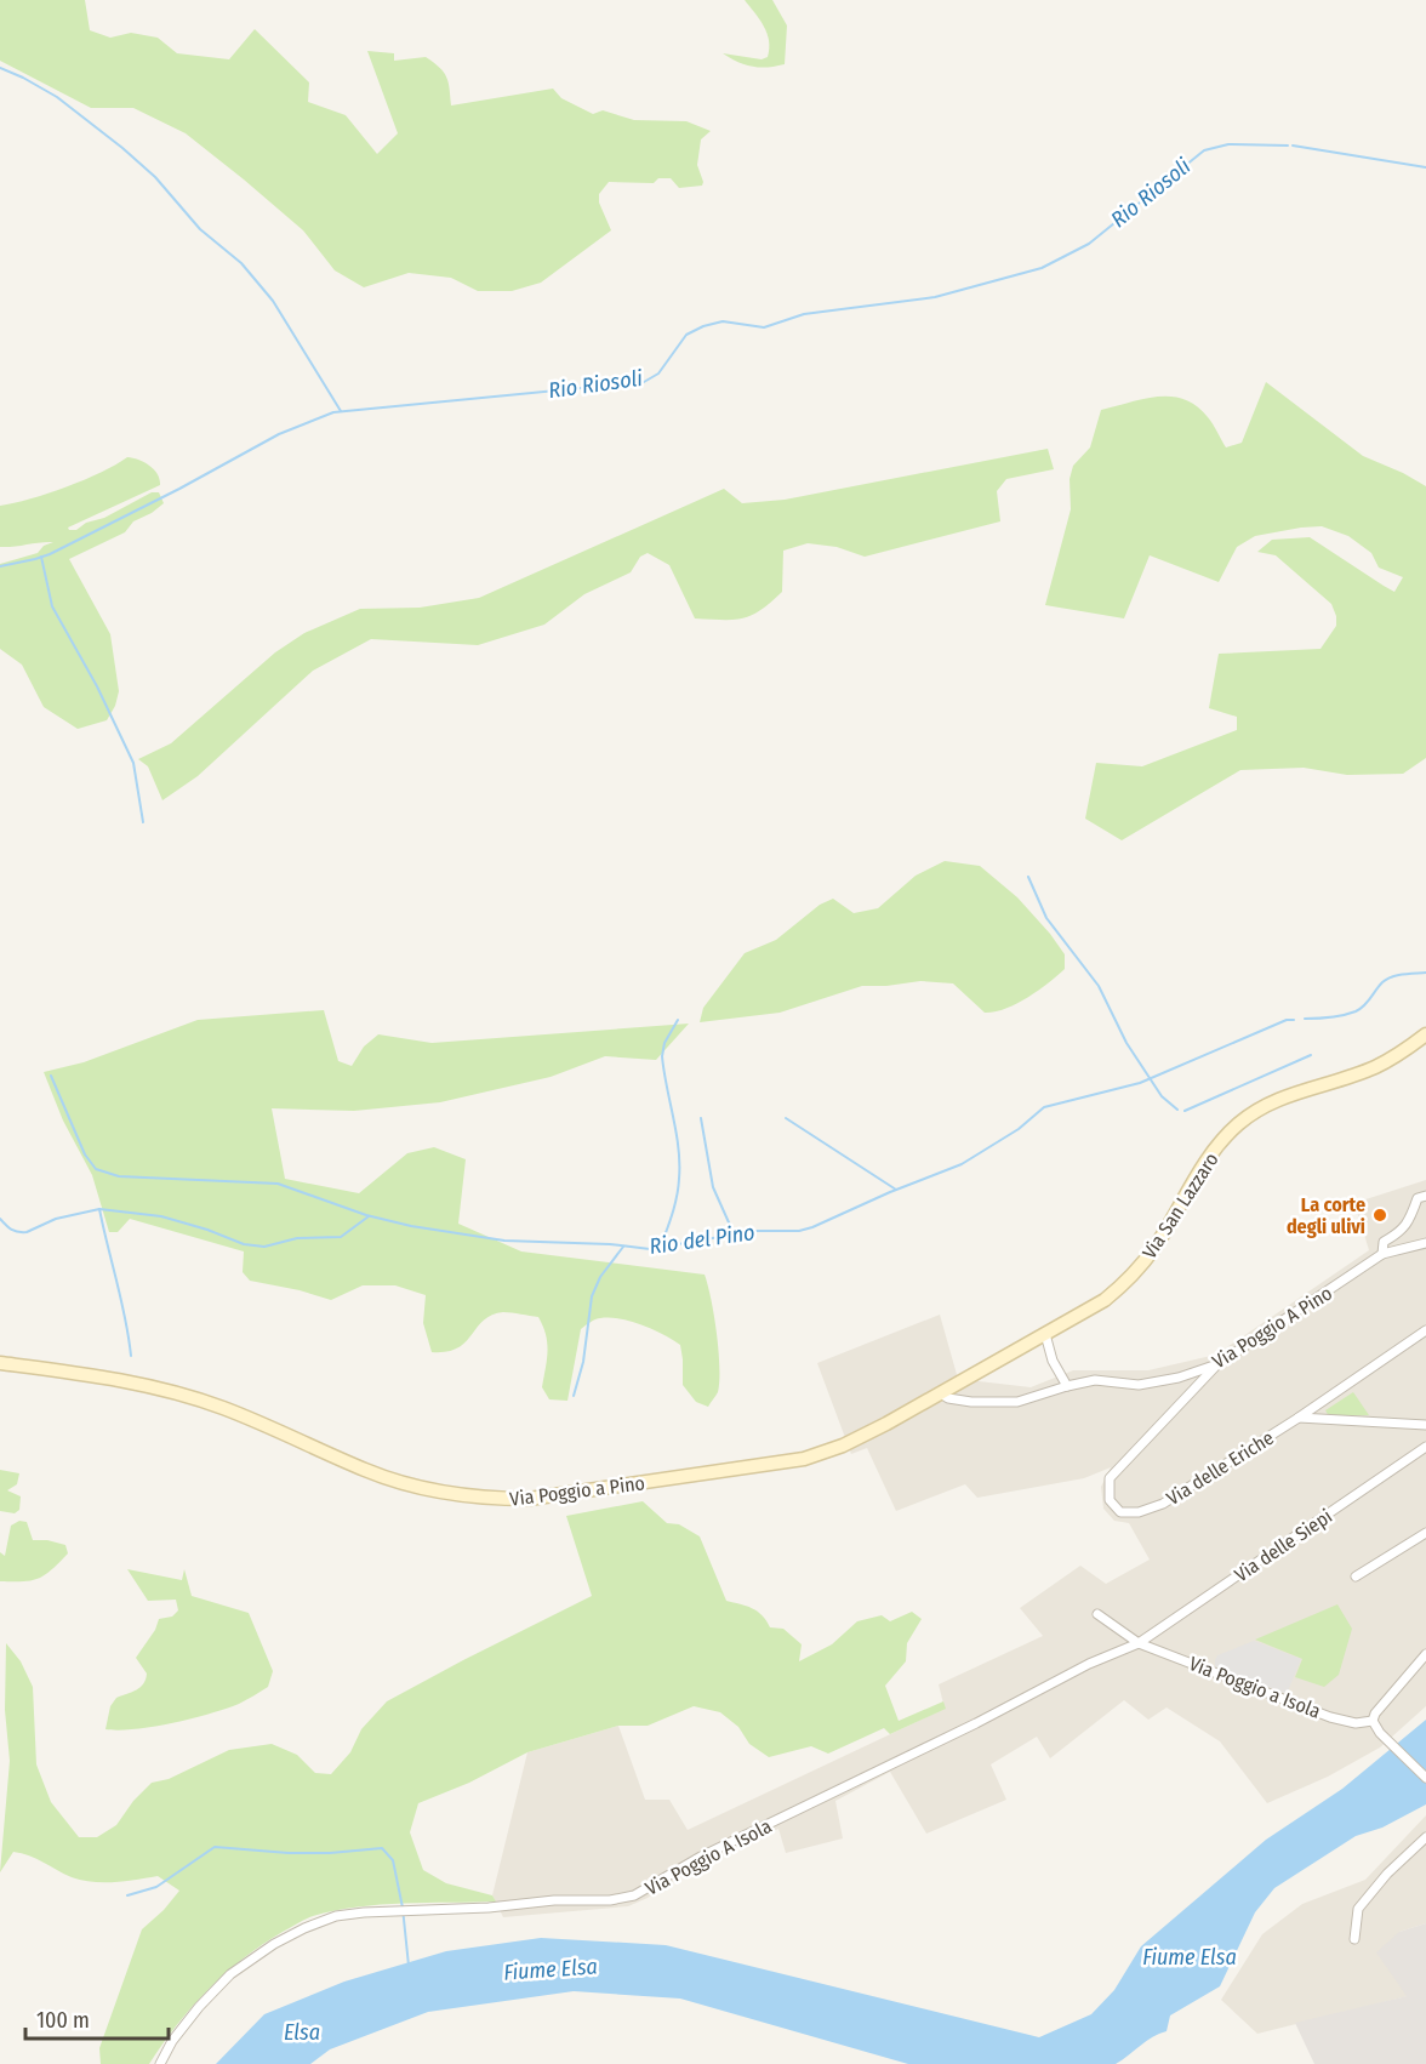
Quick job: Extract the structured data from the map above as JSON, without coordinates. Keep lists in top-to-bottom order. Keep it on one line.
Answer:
{"streets":{"street":["Via San Lazzaro","Via Poggio A Pino","Via delle Eriche","Via Poggio a Pino","Via delle Siepi","Via Poggio a Isola","Via Poggio A Isola"]},"crossings":[["Via San Lazzaro","Via Poggio A Pino"],["Via San Lazzaro","Via Poggio a Pino"],["Via Poggio A Pino","Via delle Eriche"],["Via Poggio A Pino","Via Poggio a Pino"],["Via delle Siepi","Via Poggio a Isola"],["Via delle Siepi","Via Poggio A Isola"],["Via Poggio a Isola","Via Poggio A Isola"]],"water":["Rio Riosoli","Rio del Pino","Fiume Elsa","Elsa"],"places":["La corte degli ulivi"],"scale_bar":"100 m"}
